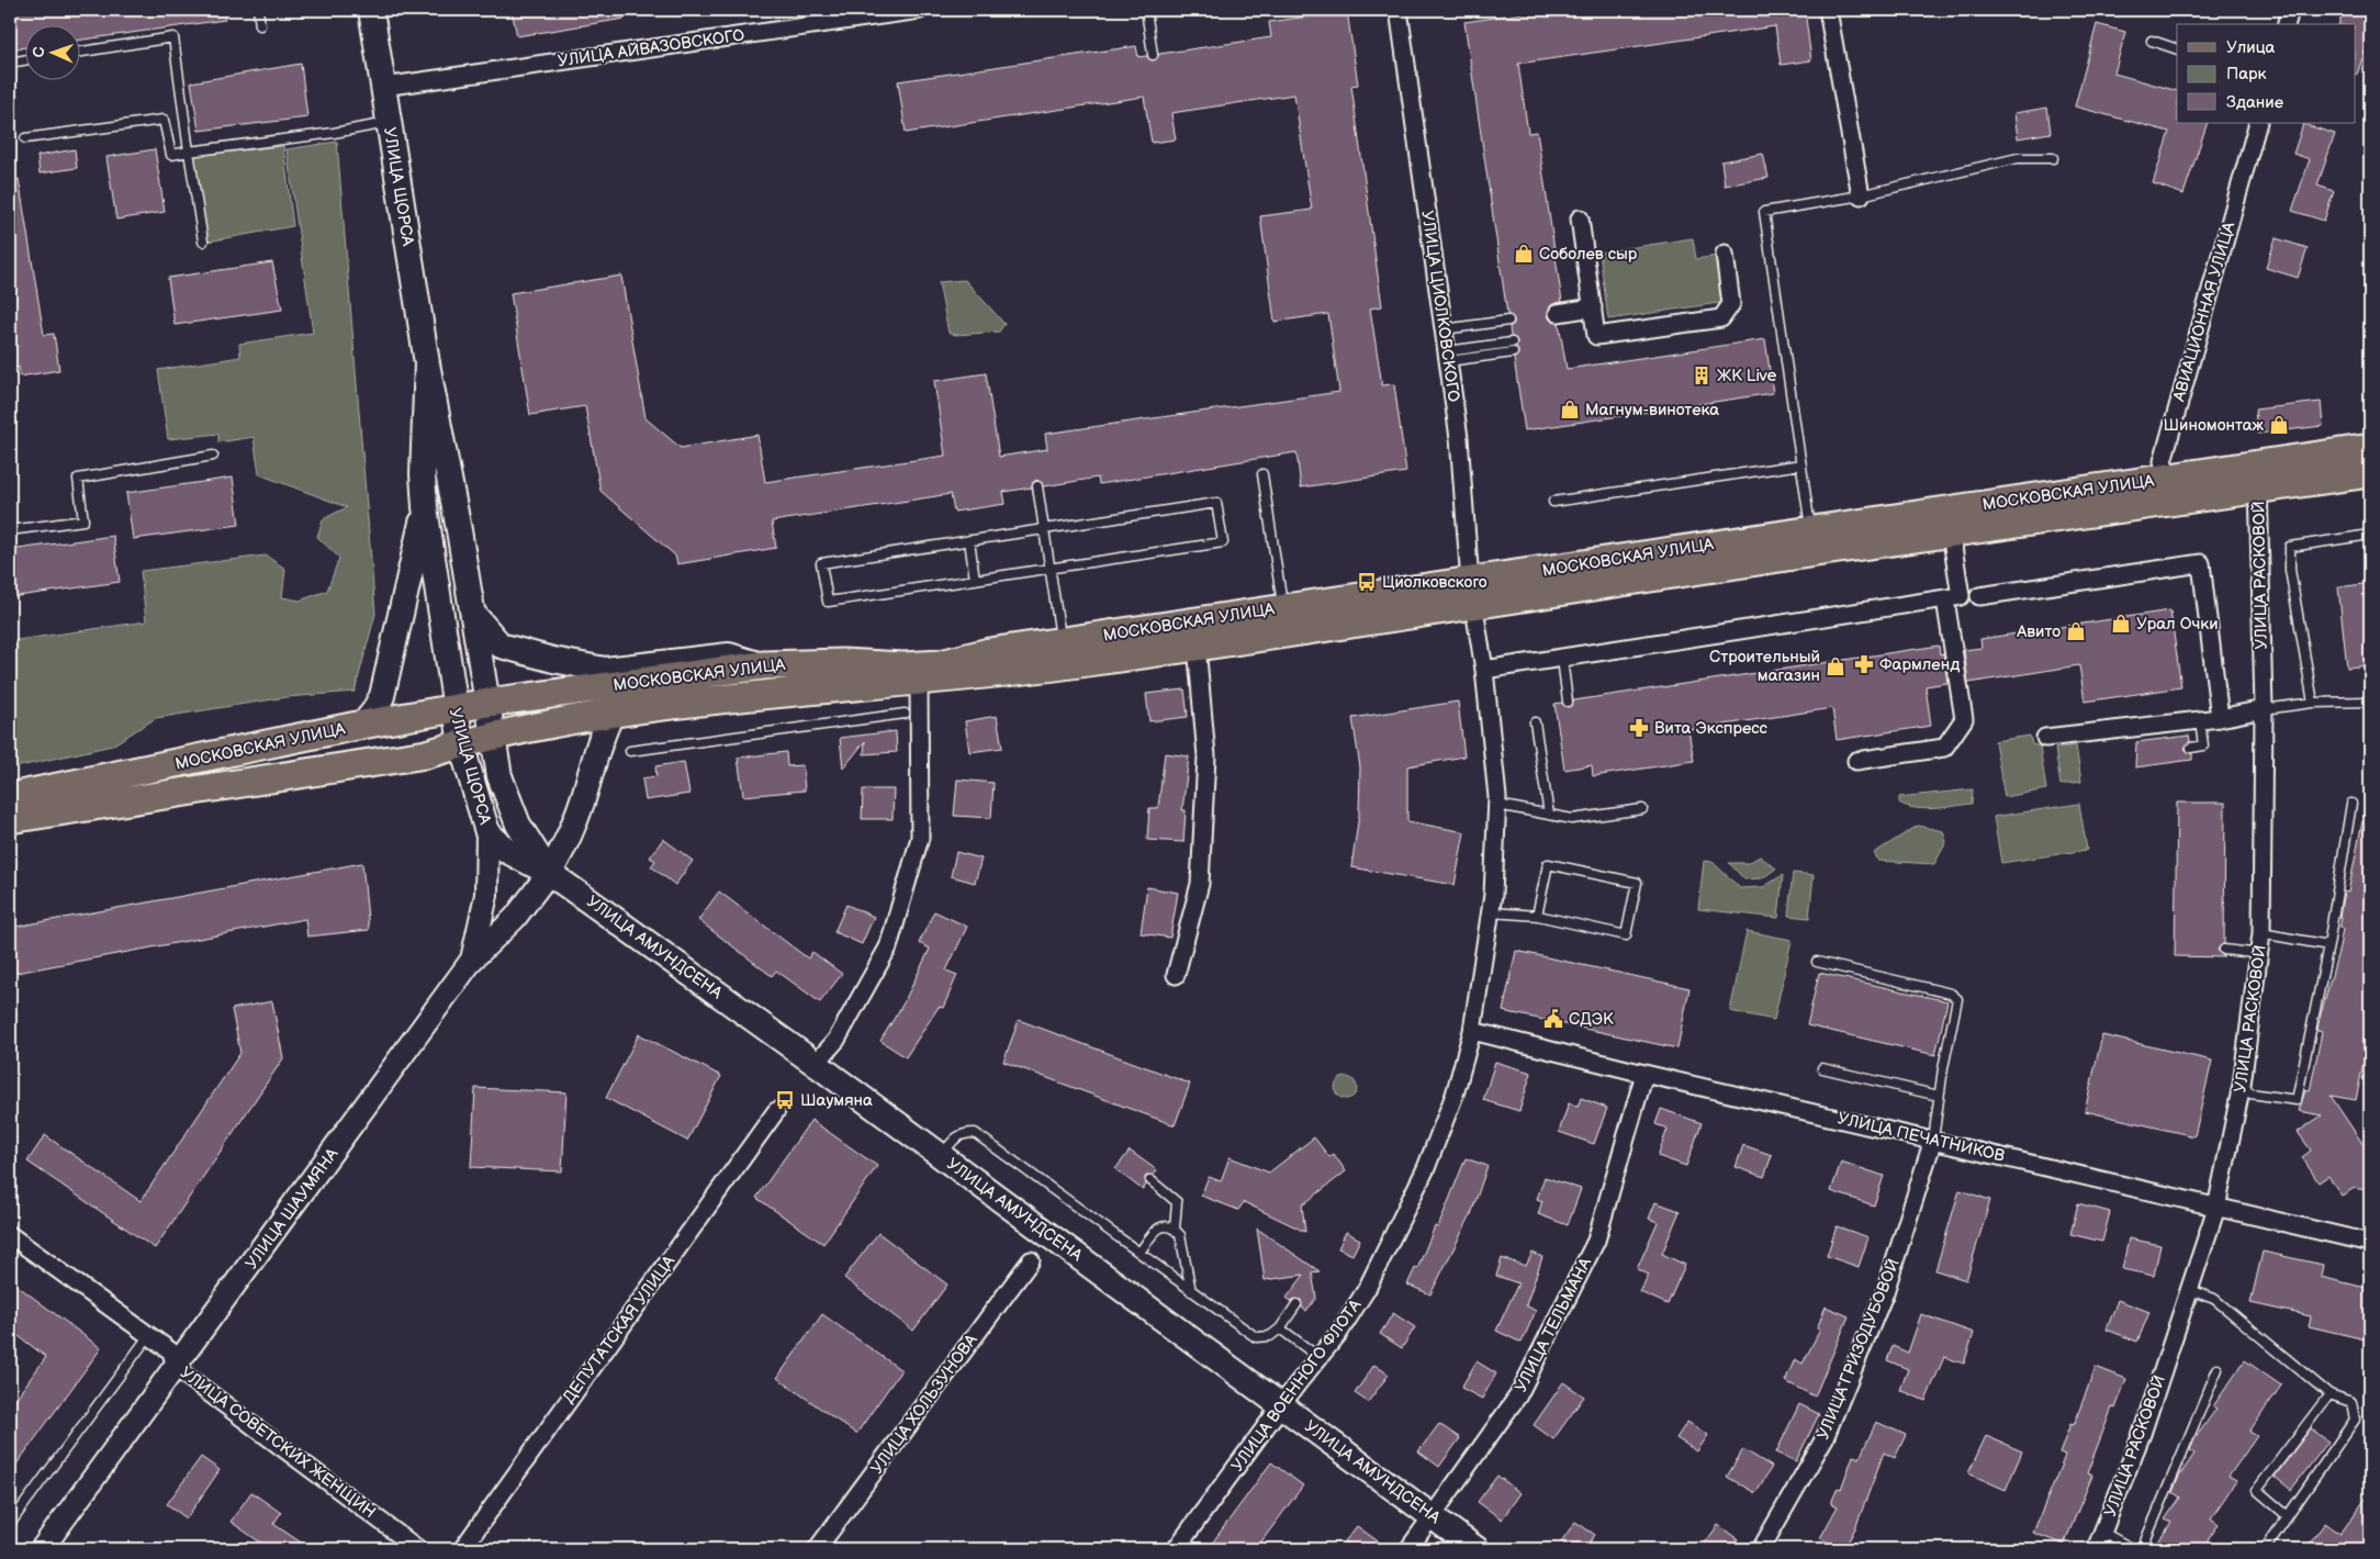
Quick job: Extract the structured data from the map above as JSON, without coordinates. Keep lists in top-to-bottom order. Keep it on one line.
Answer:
{"streets":{"main road":["УЛИЦА ЩОРСА","МОСКОВСКАЯ УЛИЦА","УЛИЦА АМУНДСЕНА"],"street":["УЛИЦА АЙВАЗОВСКОГО","УЛИЦА ЦИОЛКОВСКОГО","АВИАЦИОННАЯ УЛИЦА","УЛИЦА РАСКОВОЙ","УЛИЦА ПЕЧАТНИКОВ","УЛИЦА ШАУМЯНА","УЛИЦА ТЕЛЬМАНА","ДЕПУТАТСКАЯ УЛИЦА","УЛИЦА ГРИЗОДУБОВОЙ","УЛИЦА ВОЕННОГО ФЛОТА","УЛИЦА ХОЛЬЗУНОВА","УЛИЦА СОВЕТСКИХ ЖЕНЩИН"]},"crossings":[["УЛИЦА АЙВАЗОВСКОГО","УЛИЦА ЩОРСА"],["УЛИЦА ЩОРСА","МОСКОВСКАЯ УЛИЦА"],["УЛИЦА ЩОРСА","УЛИЦА АМУНДСЕНА"],["УЛИЦА ЩОРСА","УЛИЦА ШАУМЯНА"],["УЛИЦА ЦИОЛКОВСКОГО","МОСКОВСКАЯ УЛИЦА"],["УЛИЦА ЦИОЛКОВСКОГО","УЛИЦА ВОЕННОГО ФЛОТА"],["АВИАЦИОННАЯ УЛИЦА","МОСКОВСКАЯ УЛИЦА"],["МОСКОВСКАЯ УЛИЦА","УЛИЦА РАСКОВОЙ"],["МОСКОВСКАЯ УЛИЦА","УЛИЦА ВОЕННОГО ФЛОТА"],["УЛИЦА РАСКОВОЙ","УЛИЦА ПЕЧАТНИКОВ"],["УЛИЦА АМУНДСЕНА","УЛИЦА ШАУМЯНА"],["УЛИЦА АМУНДСЕНА","УЛИЦА ТЕЛЬМАНА"],["УЛИЦА АМУНДСЕНА","УЛИЦА ВОЕННОГО ФЛОТА"],["УЛИЦА ПЕЧАТНИКОВ","УЛИЦА ТЕЛЬМАНА"],["УЛИЦА ПЕЧАТНИКОВ","УЛИЦА ГРИЗОДУБОВОЙ"],["УЛИЦА ПЕЧАТНИКОВ","УЛИЦА ВОЕННОГО ФЛОТА"],["УЛИЦА ШАУМЯНА","УЛИЦА СОВЕТСКИХ ЖЕНЩИН"]],"places":{"shop":["Соболев сыр","Магнум-винотека","Шиномонтаж","Урал Очки","Авито","Строительный магазин"],"building":["ЖК Live"],"bus stop":["Циолковского","Шаумяна"],"pharmacy":["Фармленд","Вита Экспресс"],"public building":["СДЭК"]},"legend":["Улица","Парк","Здание"],"north":"left"}
